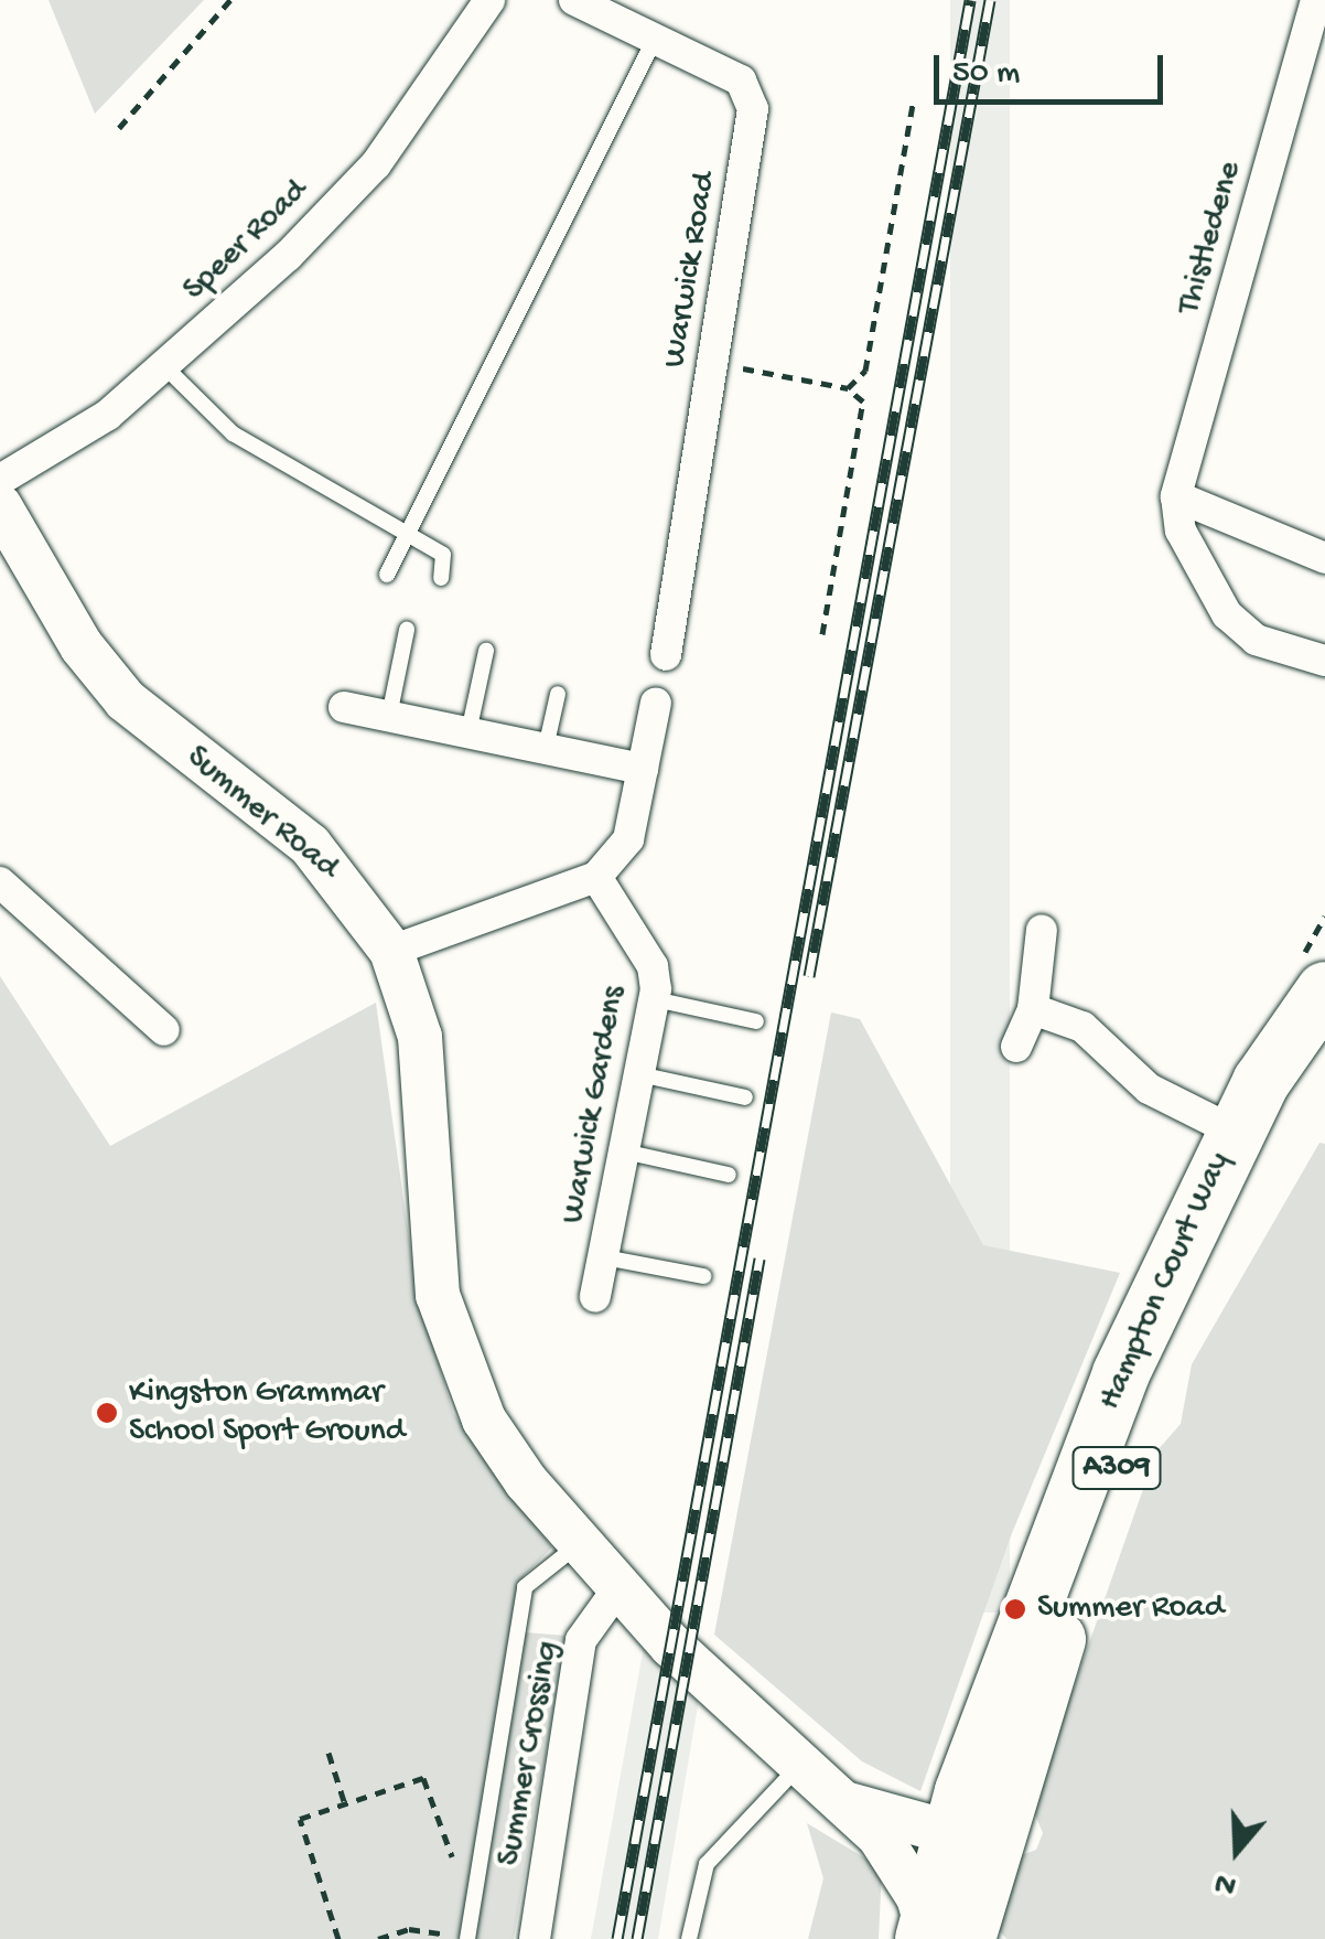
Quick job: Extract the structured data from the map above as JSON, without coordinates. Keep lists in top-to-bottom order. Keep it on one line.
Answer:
{"streets":{"highway":["Hampton Court Way","A309"],"street":["Thistledene","Speer Road","Warwick Road","Summer Road","Warwick Gardens","Summer Crossing"]},"crossings":[["Summer Road","Hampton Court Way"],["Summer Road","Summer Crossing"]],"places":["Kingston Grammar School Sport Ground","Summer Road"],"scale_bar":"50 m","north":"bottom"}
